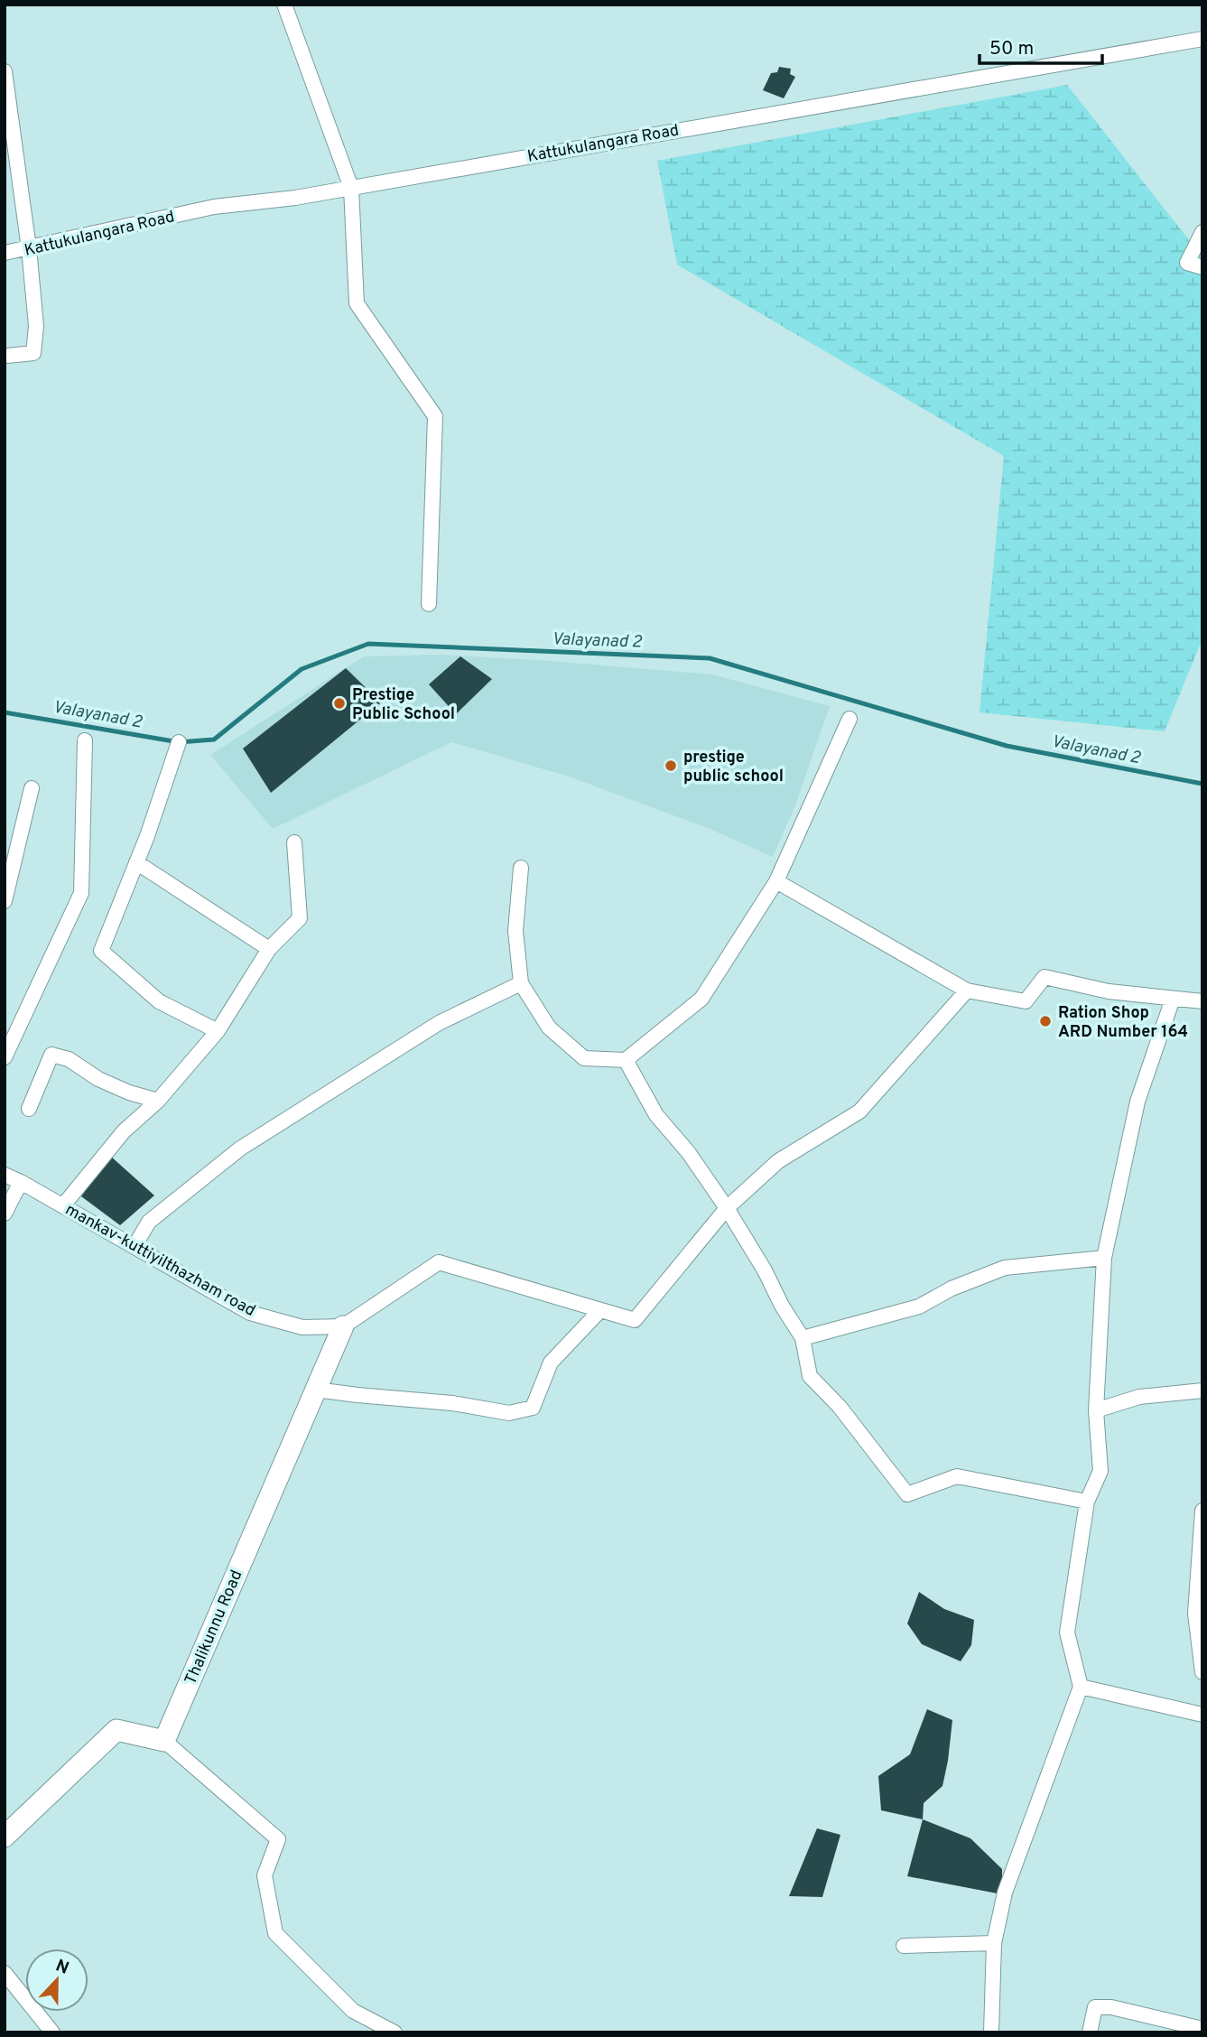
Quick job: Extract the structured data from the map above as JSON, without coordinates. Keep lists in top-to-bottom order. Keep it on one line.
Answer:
{"streets":{"street":["Kattukulangara Road","mankav-kuttiyilthazham road","Thalikunnu Road"]},"crossings":[["mankav-kuttiyilthazham road","Thalikunnu Road"]],"water":["Valayanad 2"],"places":["Prestige Public School","prestige public school","Ration Shop ARD Number 164"],"scale_bar":"50 m","north":"top"}
